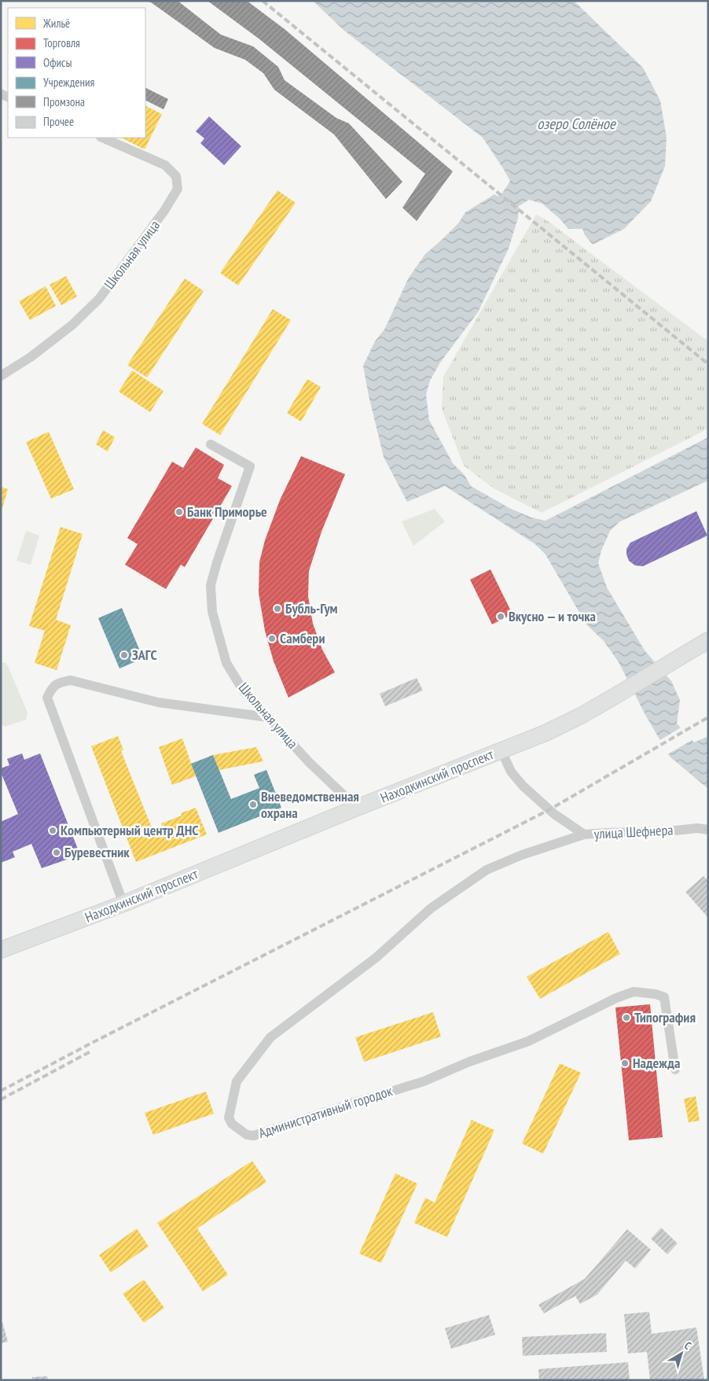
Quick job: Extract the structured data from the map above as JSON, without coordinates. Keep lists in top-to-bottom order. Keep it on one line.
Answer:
{"streets":{"main road":["Находкинский проспект"],"street":["Школьная улица","улица Шефнера","Административный городок"]},"crossings":[["Школьная улица","Находкинский проспект"],["Находкинский проспект","улица Шефнера"],["улица Шефнера","Административный городок"]],"water":["озеро Солёное"],"places":["Банк Приморье","Бубль-Гум","Вкусно — и точка","Самбери","ЗАГС","Вневедомственная охрана","Компьютерный центр ДНС","Буревестник","Типография","Надежда"],"legend":["Жильё","Торговля","Офисы","Учреждения","Промзона","Прочее"],"north":"top right"}
